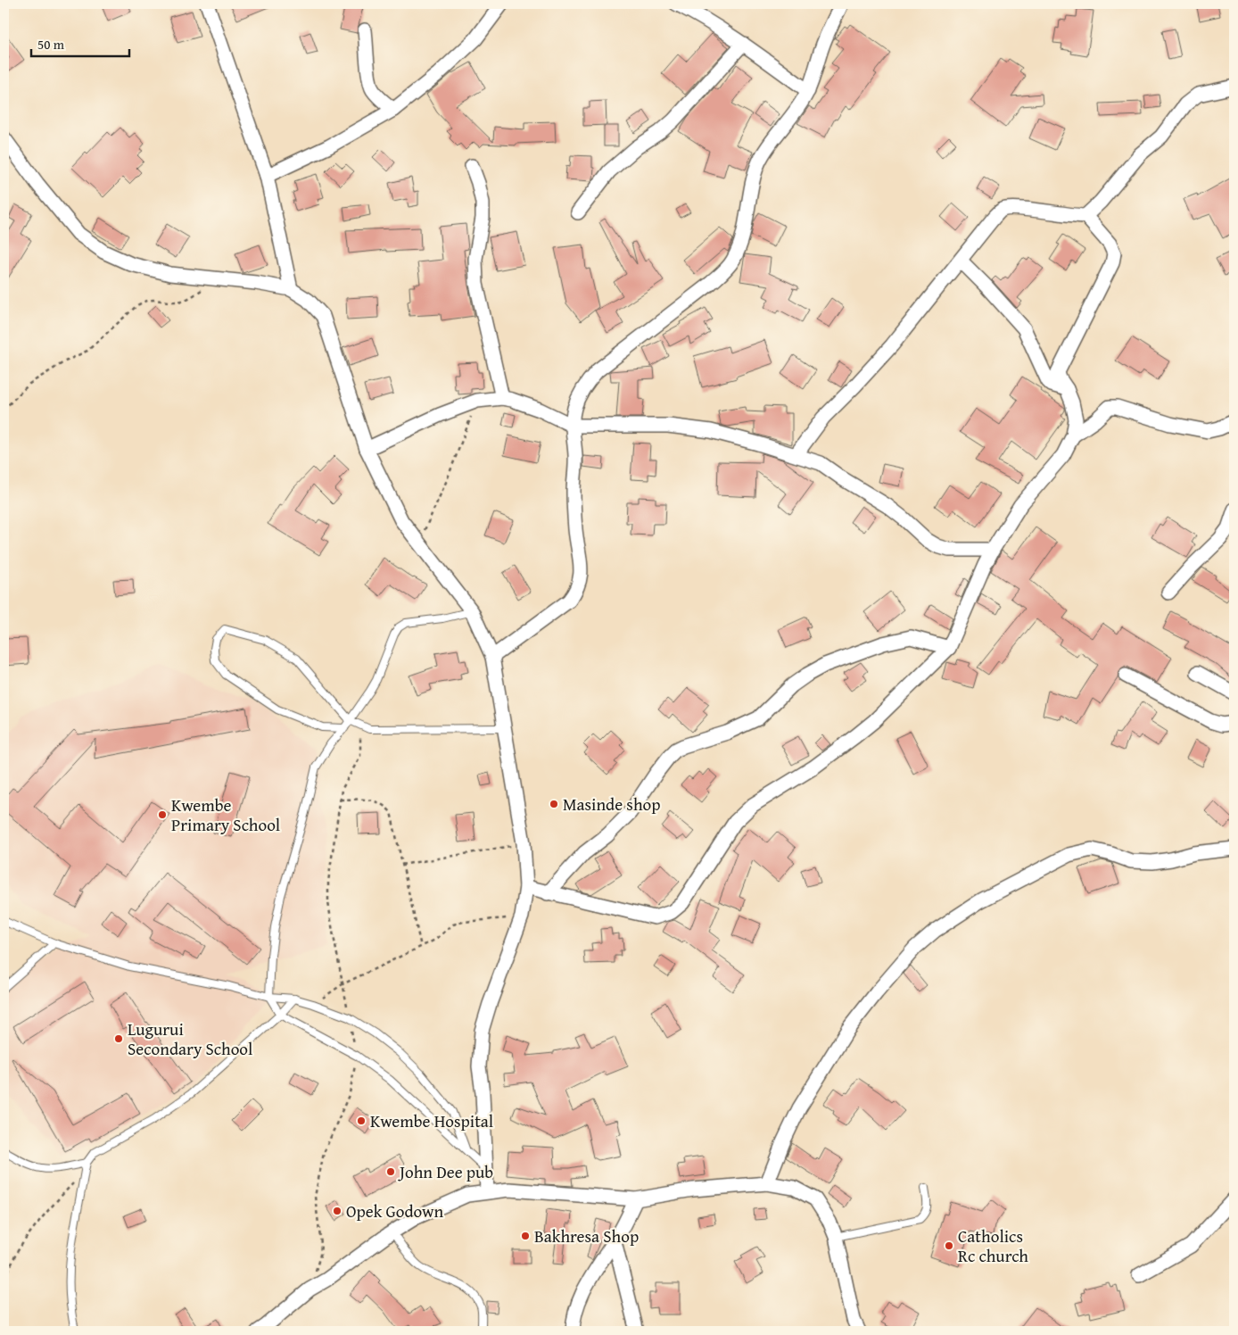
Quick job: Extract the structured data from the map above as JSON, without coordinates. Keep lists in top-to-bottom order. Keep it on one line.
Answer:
{"places":["Masinde shop","Kwembe Primary School","Lugurui Secondary School","Kwembe Hospital","John Dee pub","Opek Godown","Bakhresa Shop","Catholics Rc church"],"scale_bar":"50 m"}
